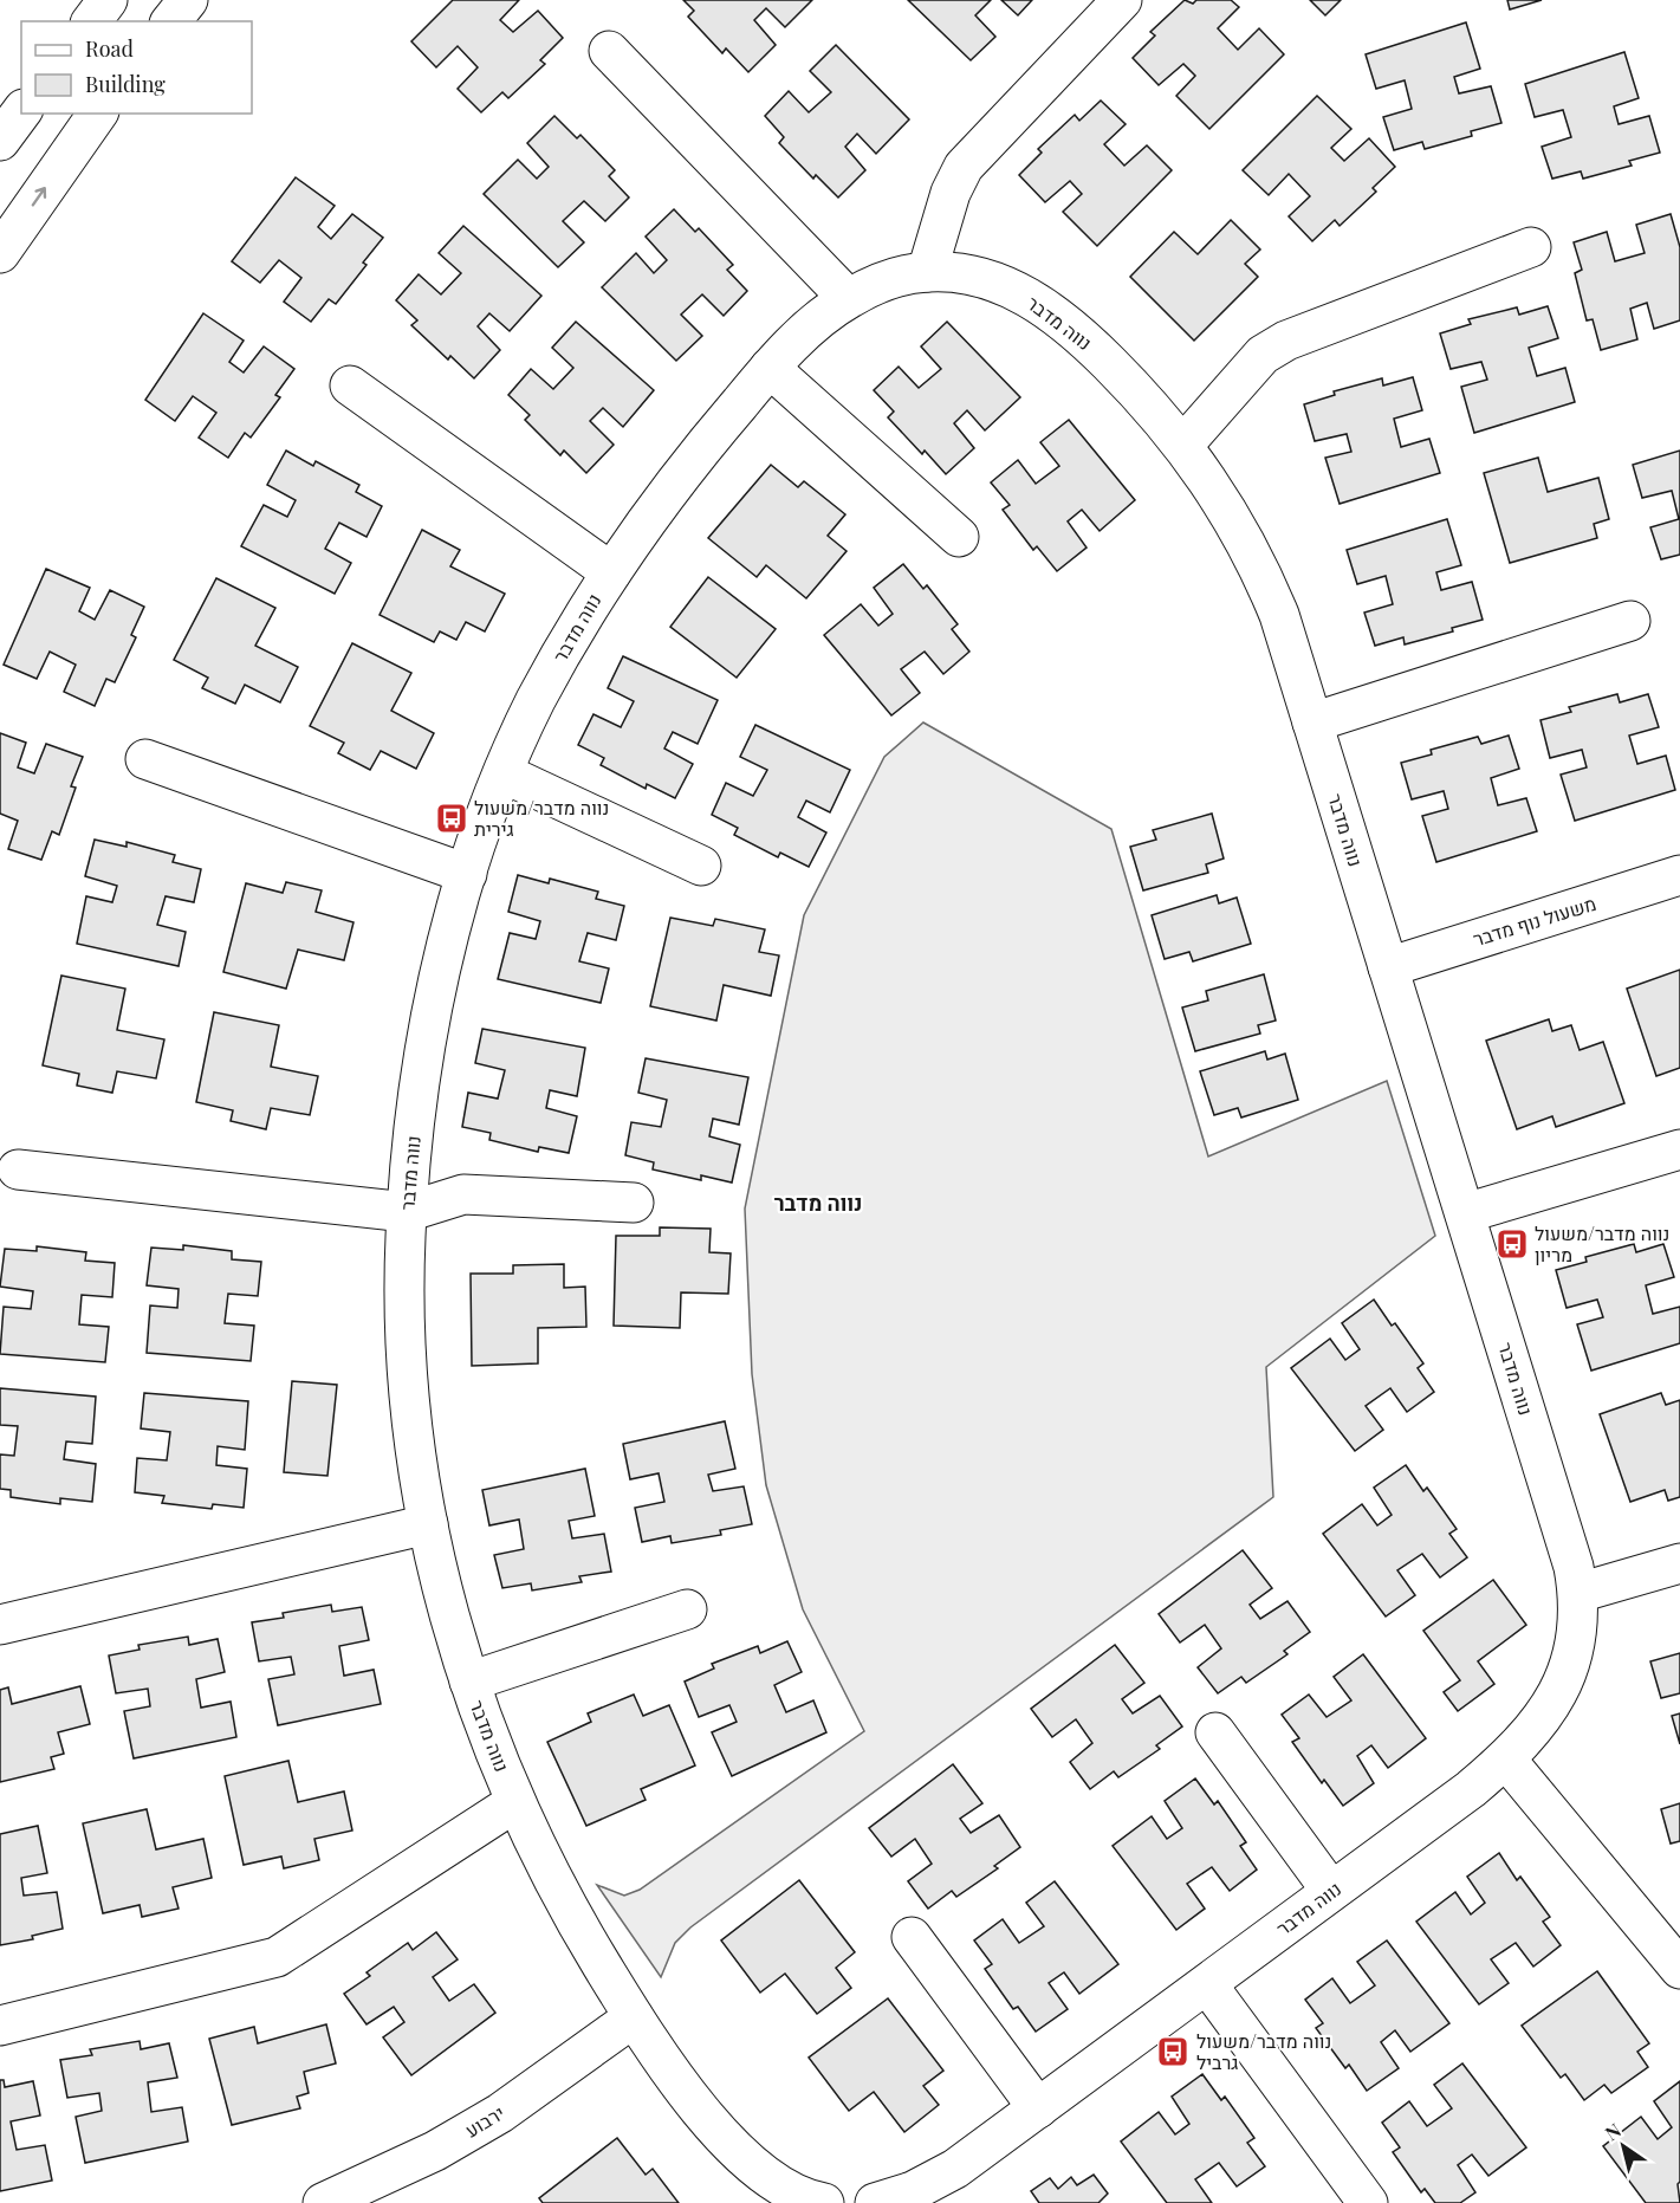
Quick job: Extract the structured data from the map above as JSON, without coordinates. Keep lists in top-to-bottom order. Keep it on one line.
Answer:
{"streets":{"street":["נווה מדבר","משעול נוף מדבר","ירבוע"]},"crossings":[["נווה מדבר","משעול נוף מדבר"],["נווה מדבר","ירבוע"]],"districts":["נווה מדבר"],"places":{"bus stop":["נווה מדבר/משעול גירית","נווה מדבר/משעול מריון","נווה מדבר/משעול גרביל"]},"legend":["Road","Building"],"north":"top left"}
